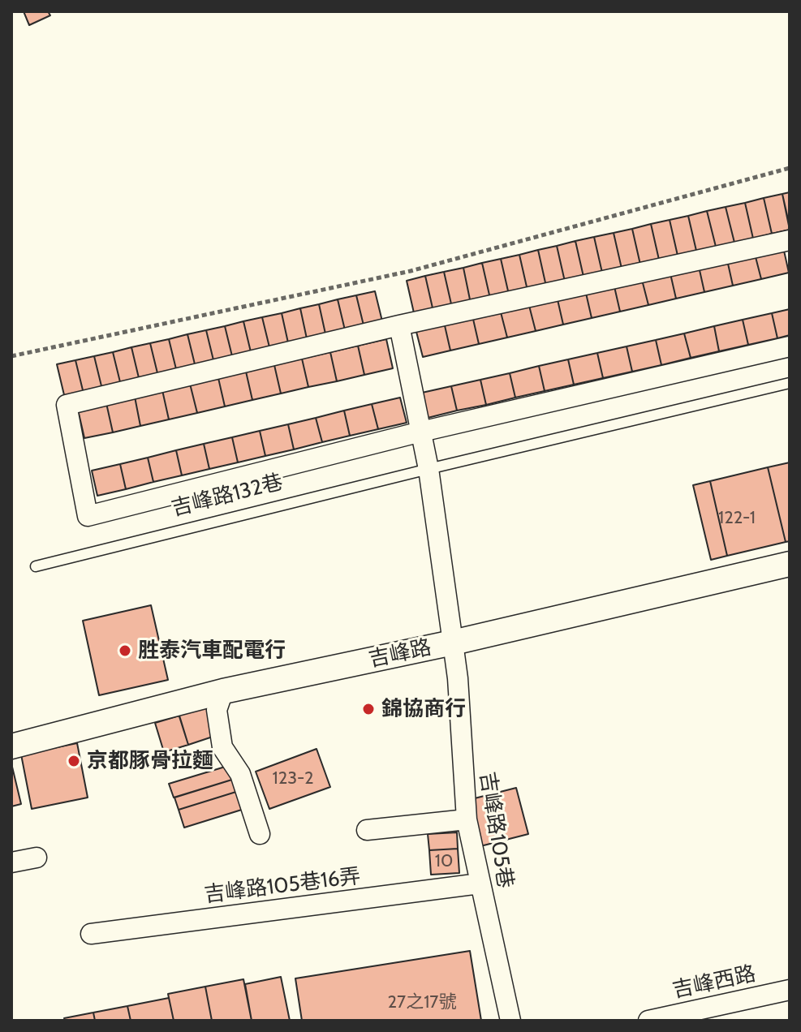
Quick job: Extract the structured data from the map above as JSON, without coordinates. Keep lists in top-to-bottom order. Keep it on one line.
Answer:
{"streets":{"street":["吉峰路","吉峰路105巷","吉峰路105巷16弄","吉峰西路"],"lane":["吉峰路132巷"]},"crossings":[["吉峰路","吉峰路105巷"],["吉峰路105巷","吉峰路105巷16弄"]],"places":["胜泰汽車配電行","錦協商行","京都豚骨拉麵"],"house_numbers":["122-1","123-2","10","27之17號"]}
